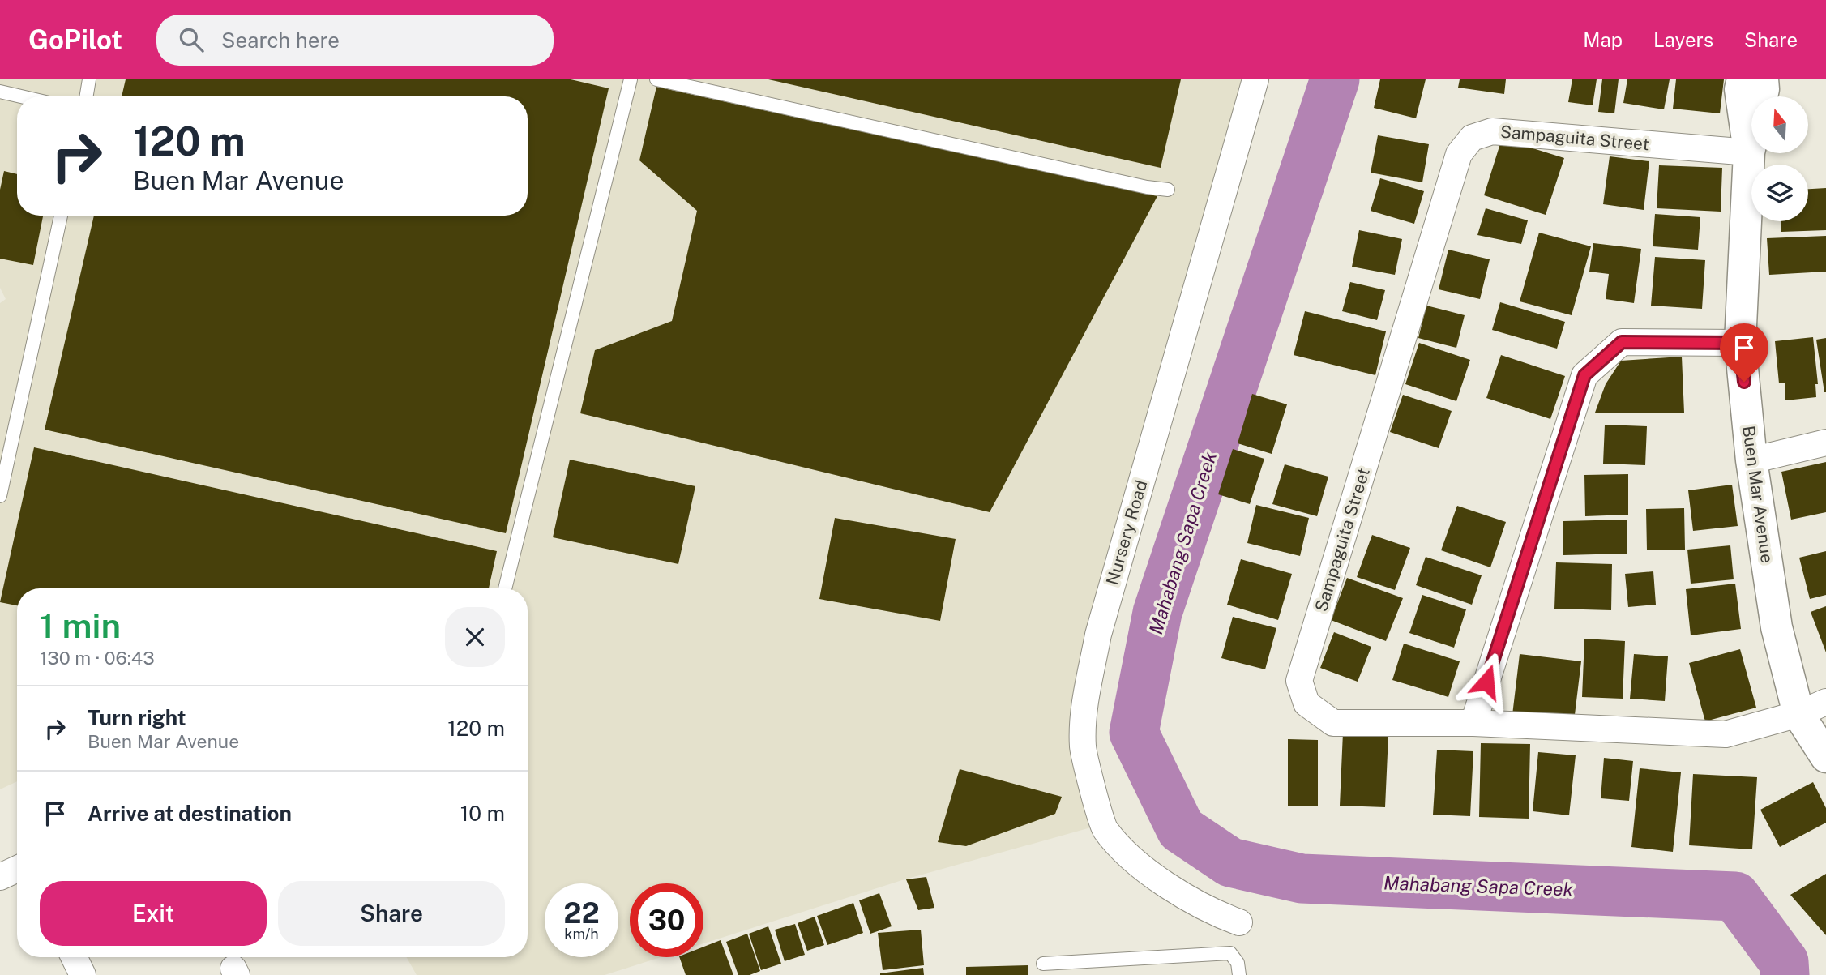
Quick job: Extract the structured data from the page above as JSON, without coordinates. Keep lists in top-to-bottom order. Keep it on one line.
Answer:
{"streets":{"street":["Sampaguita Street","Buen Mar Avenue","Nursery Road"]},"crossings":[["Sampaguita Street","Buen Mar Avenue"]],"water":["Mahabang Sapa Creek"],"north":"top","page":{"header":"GoPilot","search":"Search here","nav":["Map","Layers","Share"],"turn":["120 m","Buen Mar Avenue"],"heading":["1 min","130 m · 06:43"],"list":[{"name":"Turn right","note":"Buen Mar Avenue","value":"120 m"},{"name":"Arrive at destination","value":"10 m"}],"buttons":["Exit","Share"],"speed":"22 km/h","limit":"30"}}
